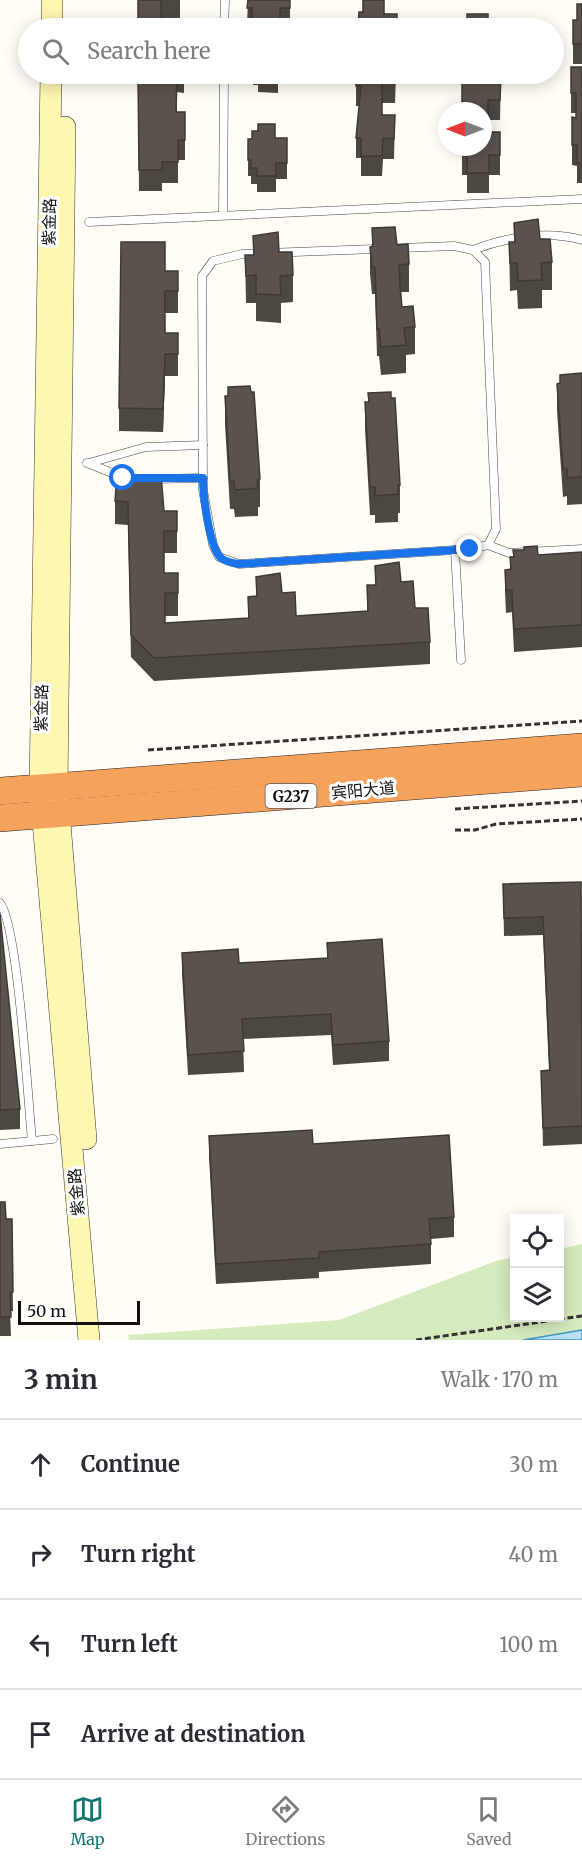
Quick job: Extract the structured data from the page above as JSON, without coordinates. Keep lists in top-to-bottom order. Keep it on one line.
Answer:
{"streets":{"highway":["宾阳大道","G237"],"street":["紫金路"]},"crossings":[["紫金路","宾阳大道"]],"scale_bar":"50 m","north":"left","page":{"search":"Search here","scale":"50 m","heading":["3 min","Walk · 170 m"],"list":[["Continue","30 m"],["Turn right","40 m"],["Turn left","100 m"],"Arrive at destination"],"nav":["Map","Directions","Saved"]}}
